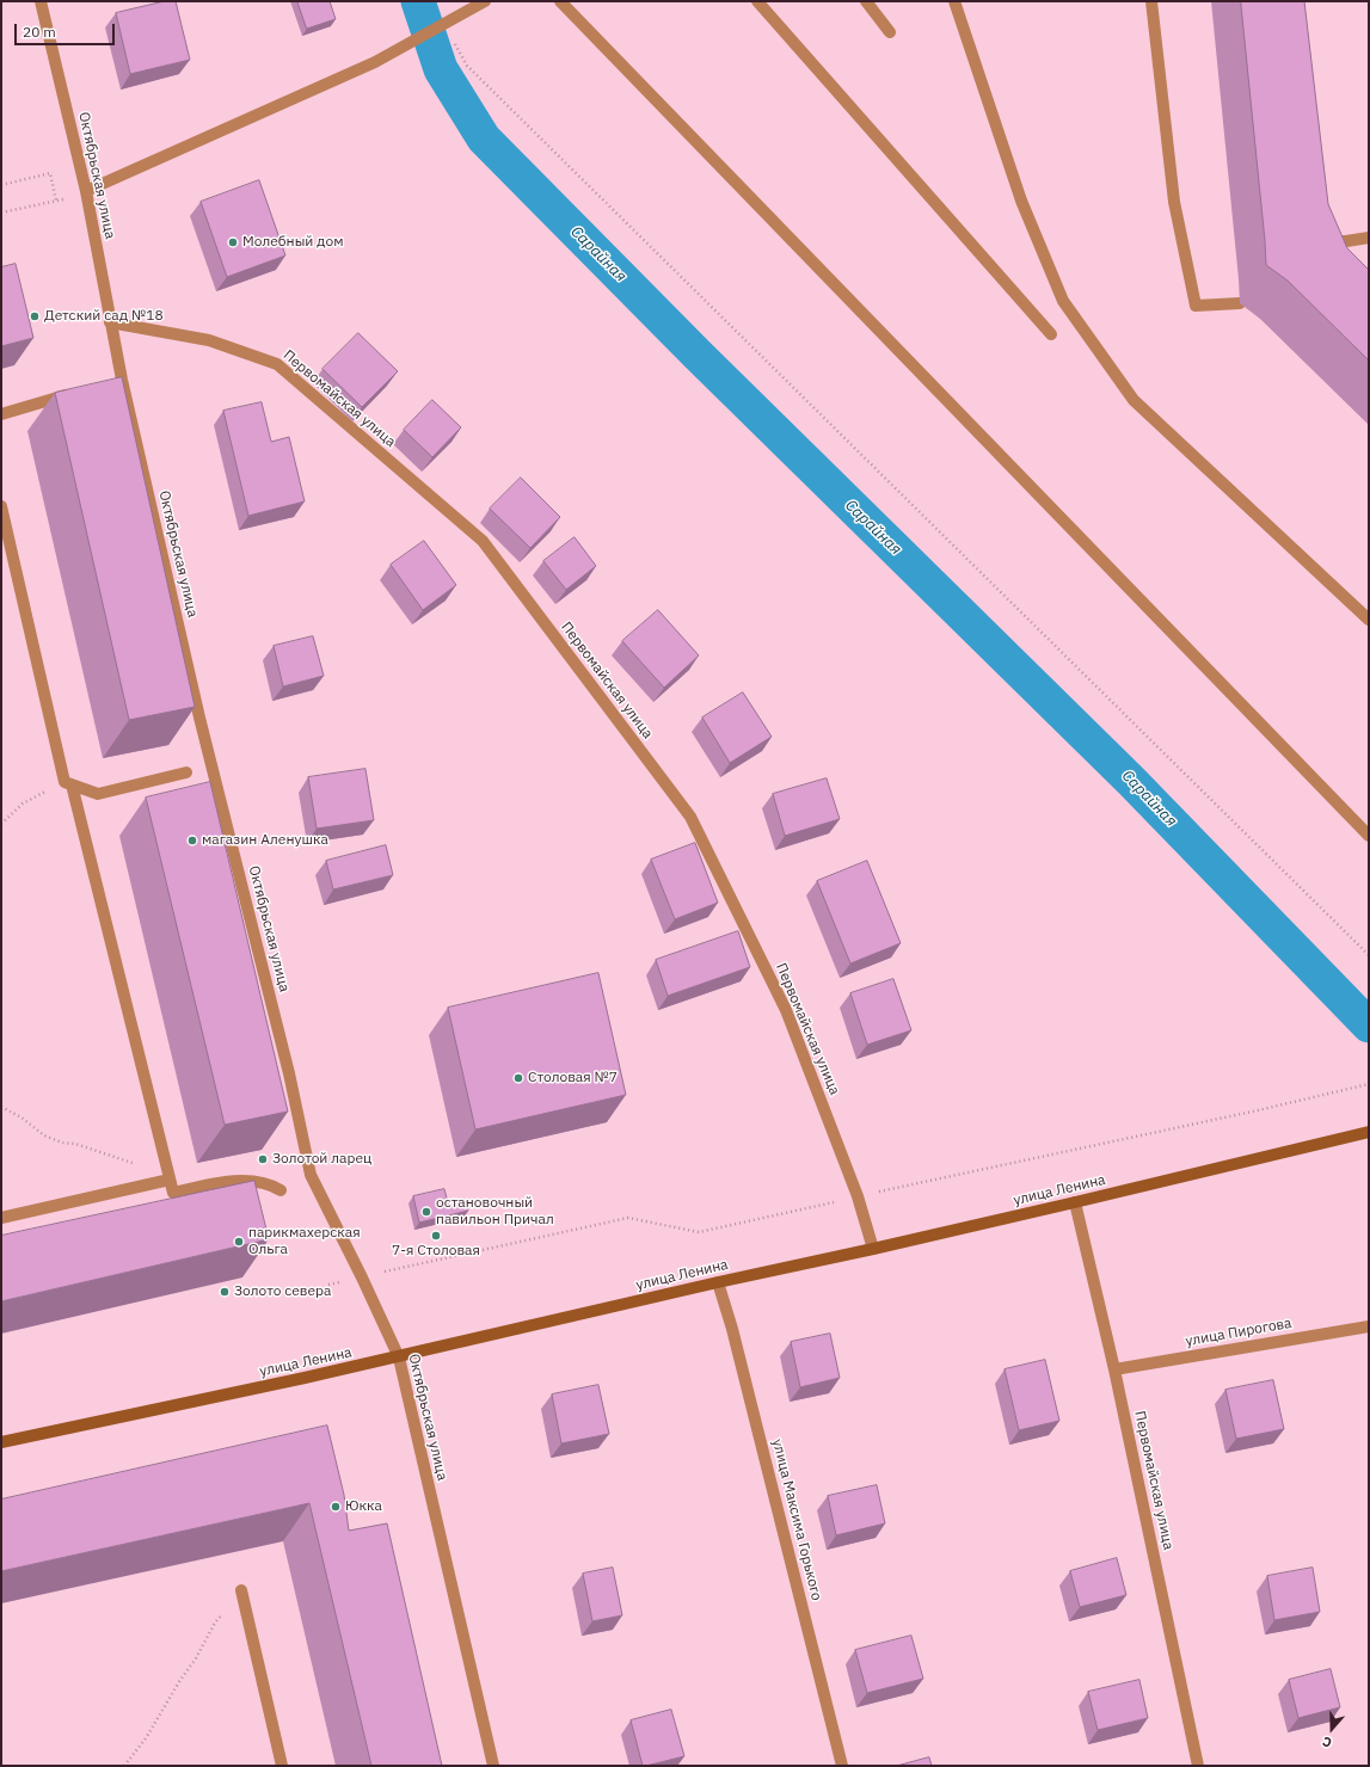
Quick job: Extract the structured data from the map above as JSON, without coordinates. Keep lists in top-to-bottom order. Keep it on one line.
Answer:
{"streets":{"main road":["улица Ленина"],"street":["Октябрьская улица","Первомайская улица","улица Пирогова","улица Максима Горького"]},"crossings":[["Октябрьская улица","Первомайская улица"],["Октябрьская улица","улица Ленина"],["Первомайская улица","улица Ленина"],["Первомайская улица","улица Пирогова"],["улица Ленина","улица Максима Горького"]],"water":["Сарайная"],"places":["Молебный дом","Детский сад №18","магазин Аленушка","Столовая №7","Золотой ларец","остановочный павильон Причал","7-я Столовая","парикмахерская Ольга","Золото севера","Юкка"],"scale_bar":"20 m","north":"bottom"}
